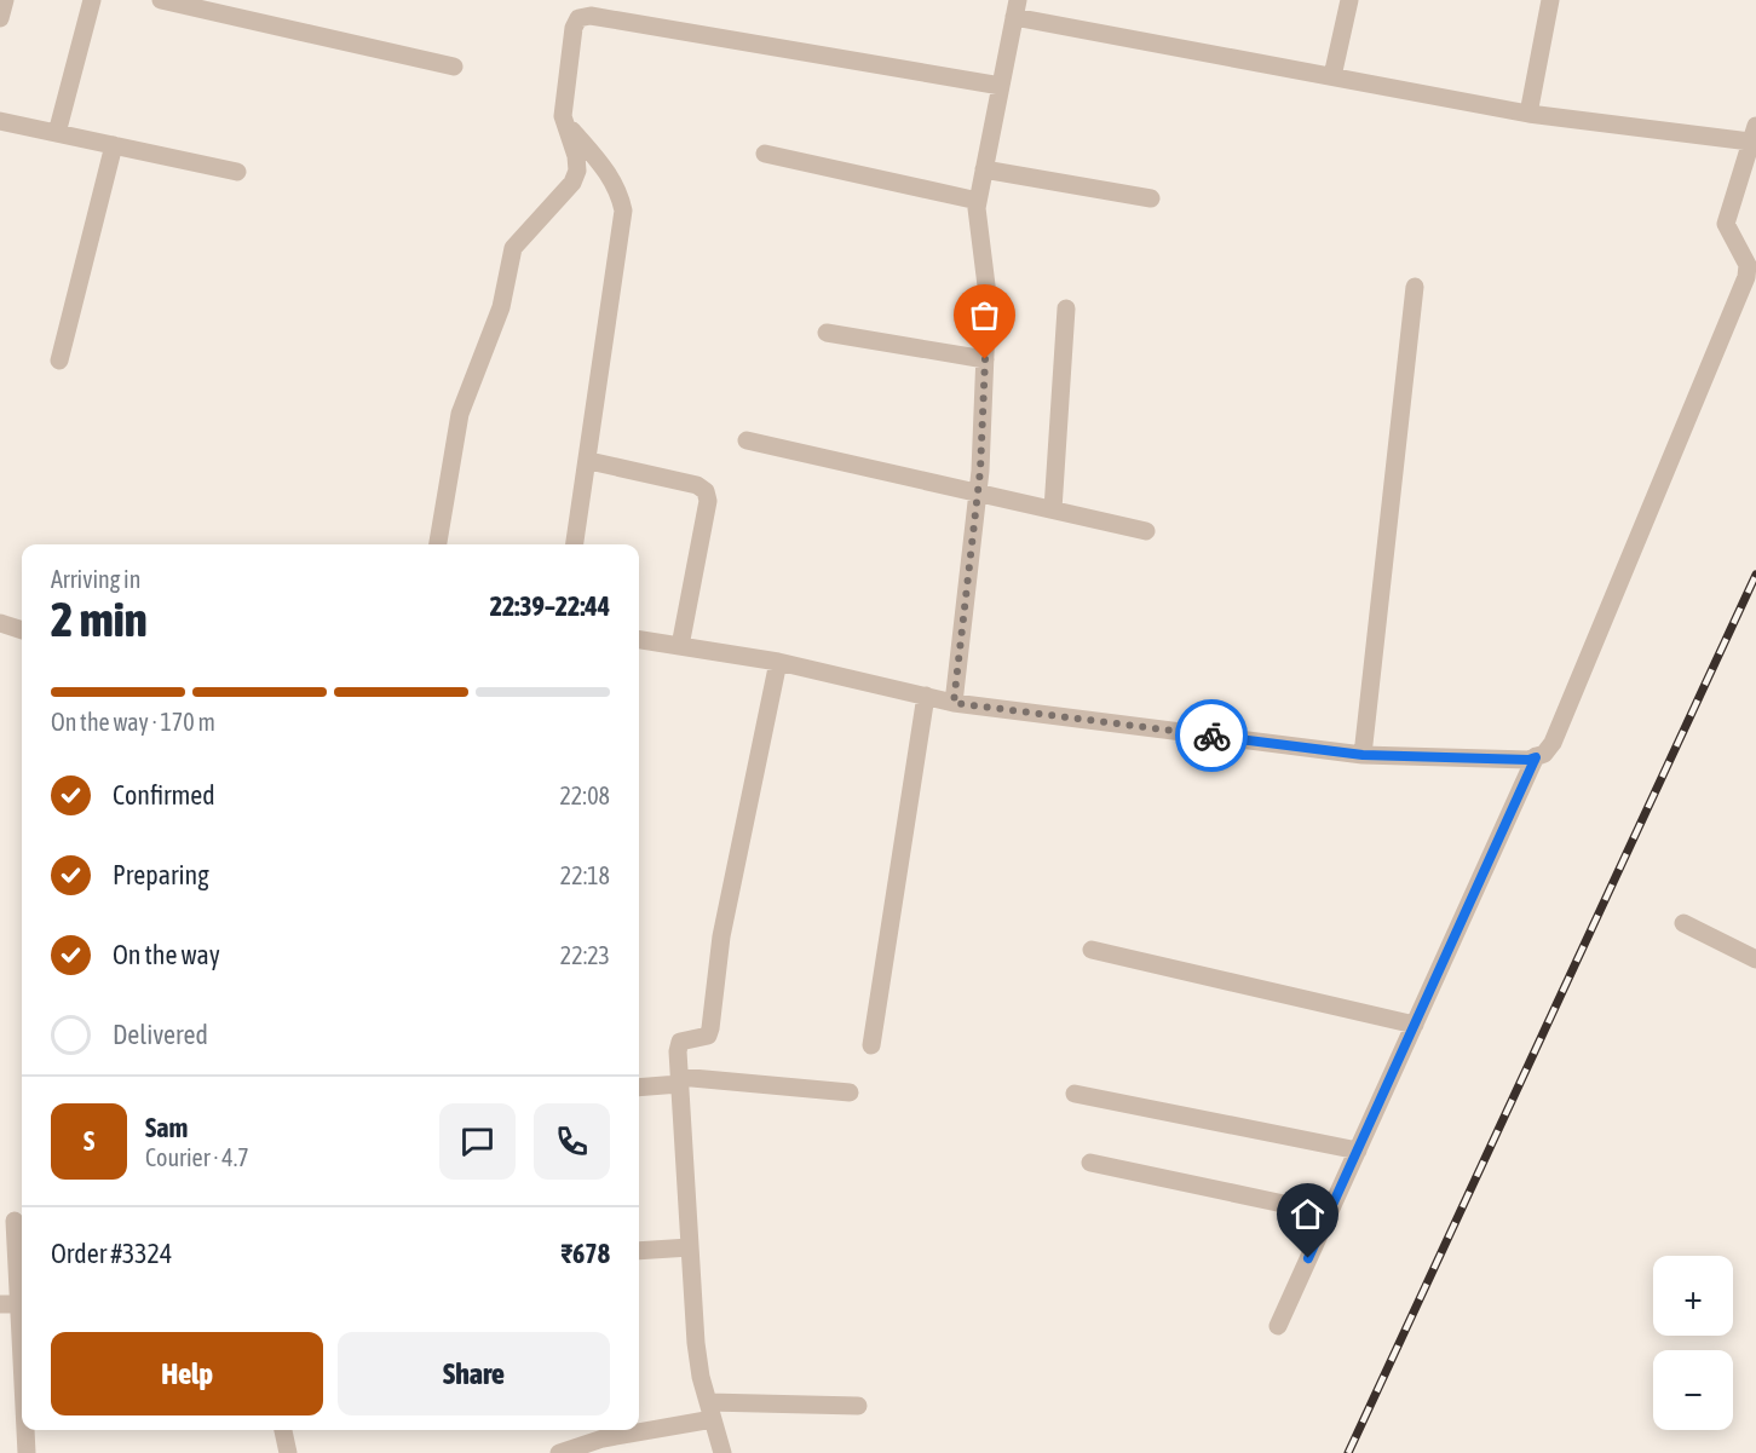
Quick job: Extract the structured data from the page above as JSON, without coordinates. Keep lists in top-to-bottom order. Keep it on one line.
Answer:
{"page":{"heading":["2 min","Arriving in","22:39–22:44"],"panel":["Sam","Courier · 4.7","Order #3324","₹678"],"bar":"On the way · 170 m","list":[["Confirmed","22:08"],["Preparing","22:18"],["On the way","22:23"],"Delivered"],"round":"S","map_buttons":["+","−"],"buttons":["Help","Share"]}}
